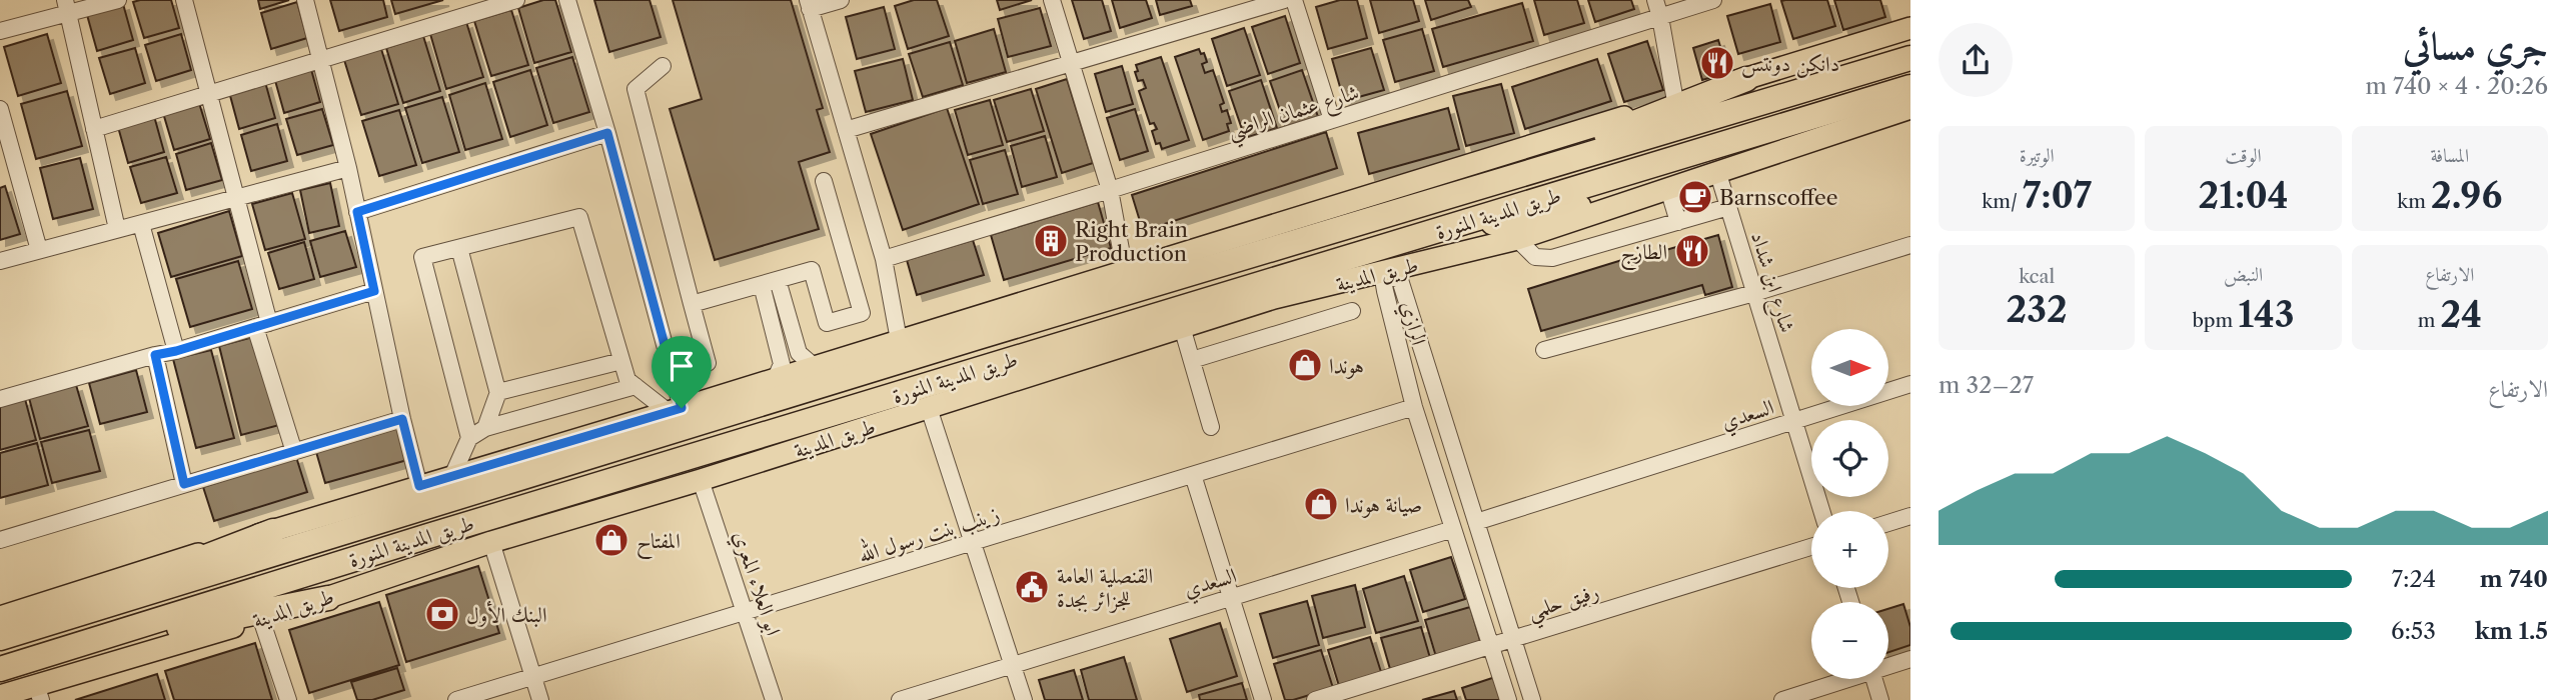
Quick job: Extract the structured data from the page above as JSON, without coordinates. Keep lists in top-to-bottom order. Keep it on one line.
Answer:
{"streets":{"highway":["طريق المدينة المنورة"],"main road":["طريق المدينة"],"street":["شارع عثمان الراضي","شارع ابن شداد","الرازي","السعدي","زينب بنت رسول الله","ابو العلاء المعري","رفيق حلمي"]},"crossings":[["طريق المدينة","شارع ابن شداد"],["طريق المدينة","الرازي"],["طريق المدينة","ابو العلاء المعري"],["شارع ابن شداد","السعدي"],["الرازي","السعدي"],["الرازي","زينب بنت رسول الله"],["الرازي","رفيق حلمي"],["زينب بنت رسول الله","ابو العلاء المعري"]],"places":{"restaurant":["دانكن دونتس","الطازج"],"cafe":["Barnscoffee"],"building":["Right Brain Production"],"shop":["هوندا","صيانة هوندا","المفتاح"],"public building":["القنصلية العامة للجزائر بجدة"],"bank":["البنك الأول"]},"north":"right","page":{"heading":["جري مسائي","20:26 · 4 × 740 m"],"stats":[["المسافة","2.96 km"],["الوقت","21:04"],["الوتيرة","7:07 /km"],["الارتفاع","24 m"],["النبض","143 bpm"],["kcal","232"]],"map_buttons":["+","−"],"chart":["الارتفاع","27–32 m"],"list":[{"name":"740 m","note":"7:24"},{"name":"1.5 km","note":"6:53"}]}}
